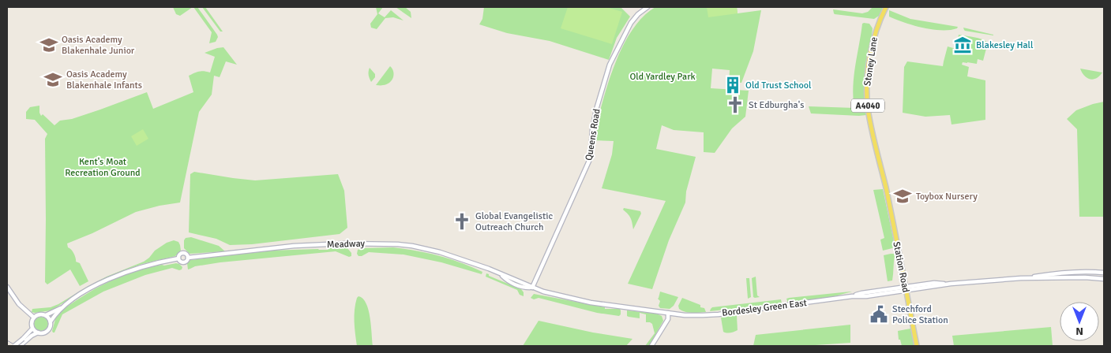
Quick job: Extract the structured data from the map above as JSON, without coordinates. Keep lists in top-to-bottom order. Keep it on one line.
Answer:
{"streets":{"main road":["Stoney Lane","A4040","Station Road"],"street":["Queens Road","Meadway","Bordesley Green East"]},"crossings":[["Stoney Lane","Station Road"],["Queens Road","Meadway"],["Meadway","Bordesley Green East"],["Station Road","Bordesley Green East"]],"parks":["Old Yardley Park","Kent's Moat Recreation Ground"],"places":{"school or university":["Oasis Academy Blakenhale Junior","Oasis Academy Blakenhale Infants","Toybox Nursery"],"museum":["Blakesley Hall"],"building":["Old Trust School"],"church":["St Edburgha's","Global Evangelistic Outreach Church"],"public building":["Stechford Police Station"]},"north":"bottom"}
